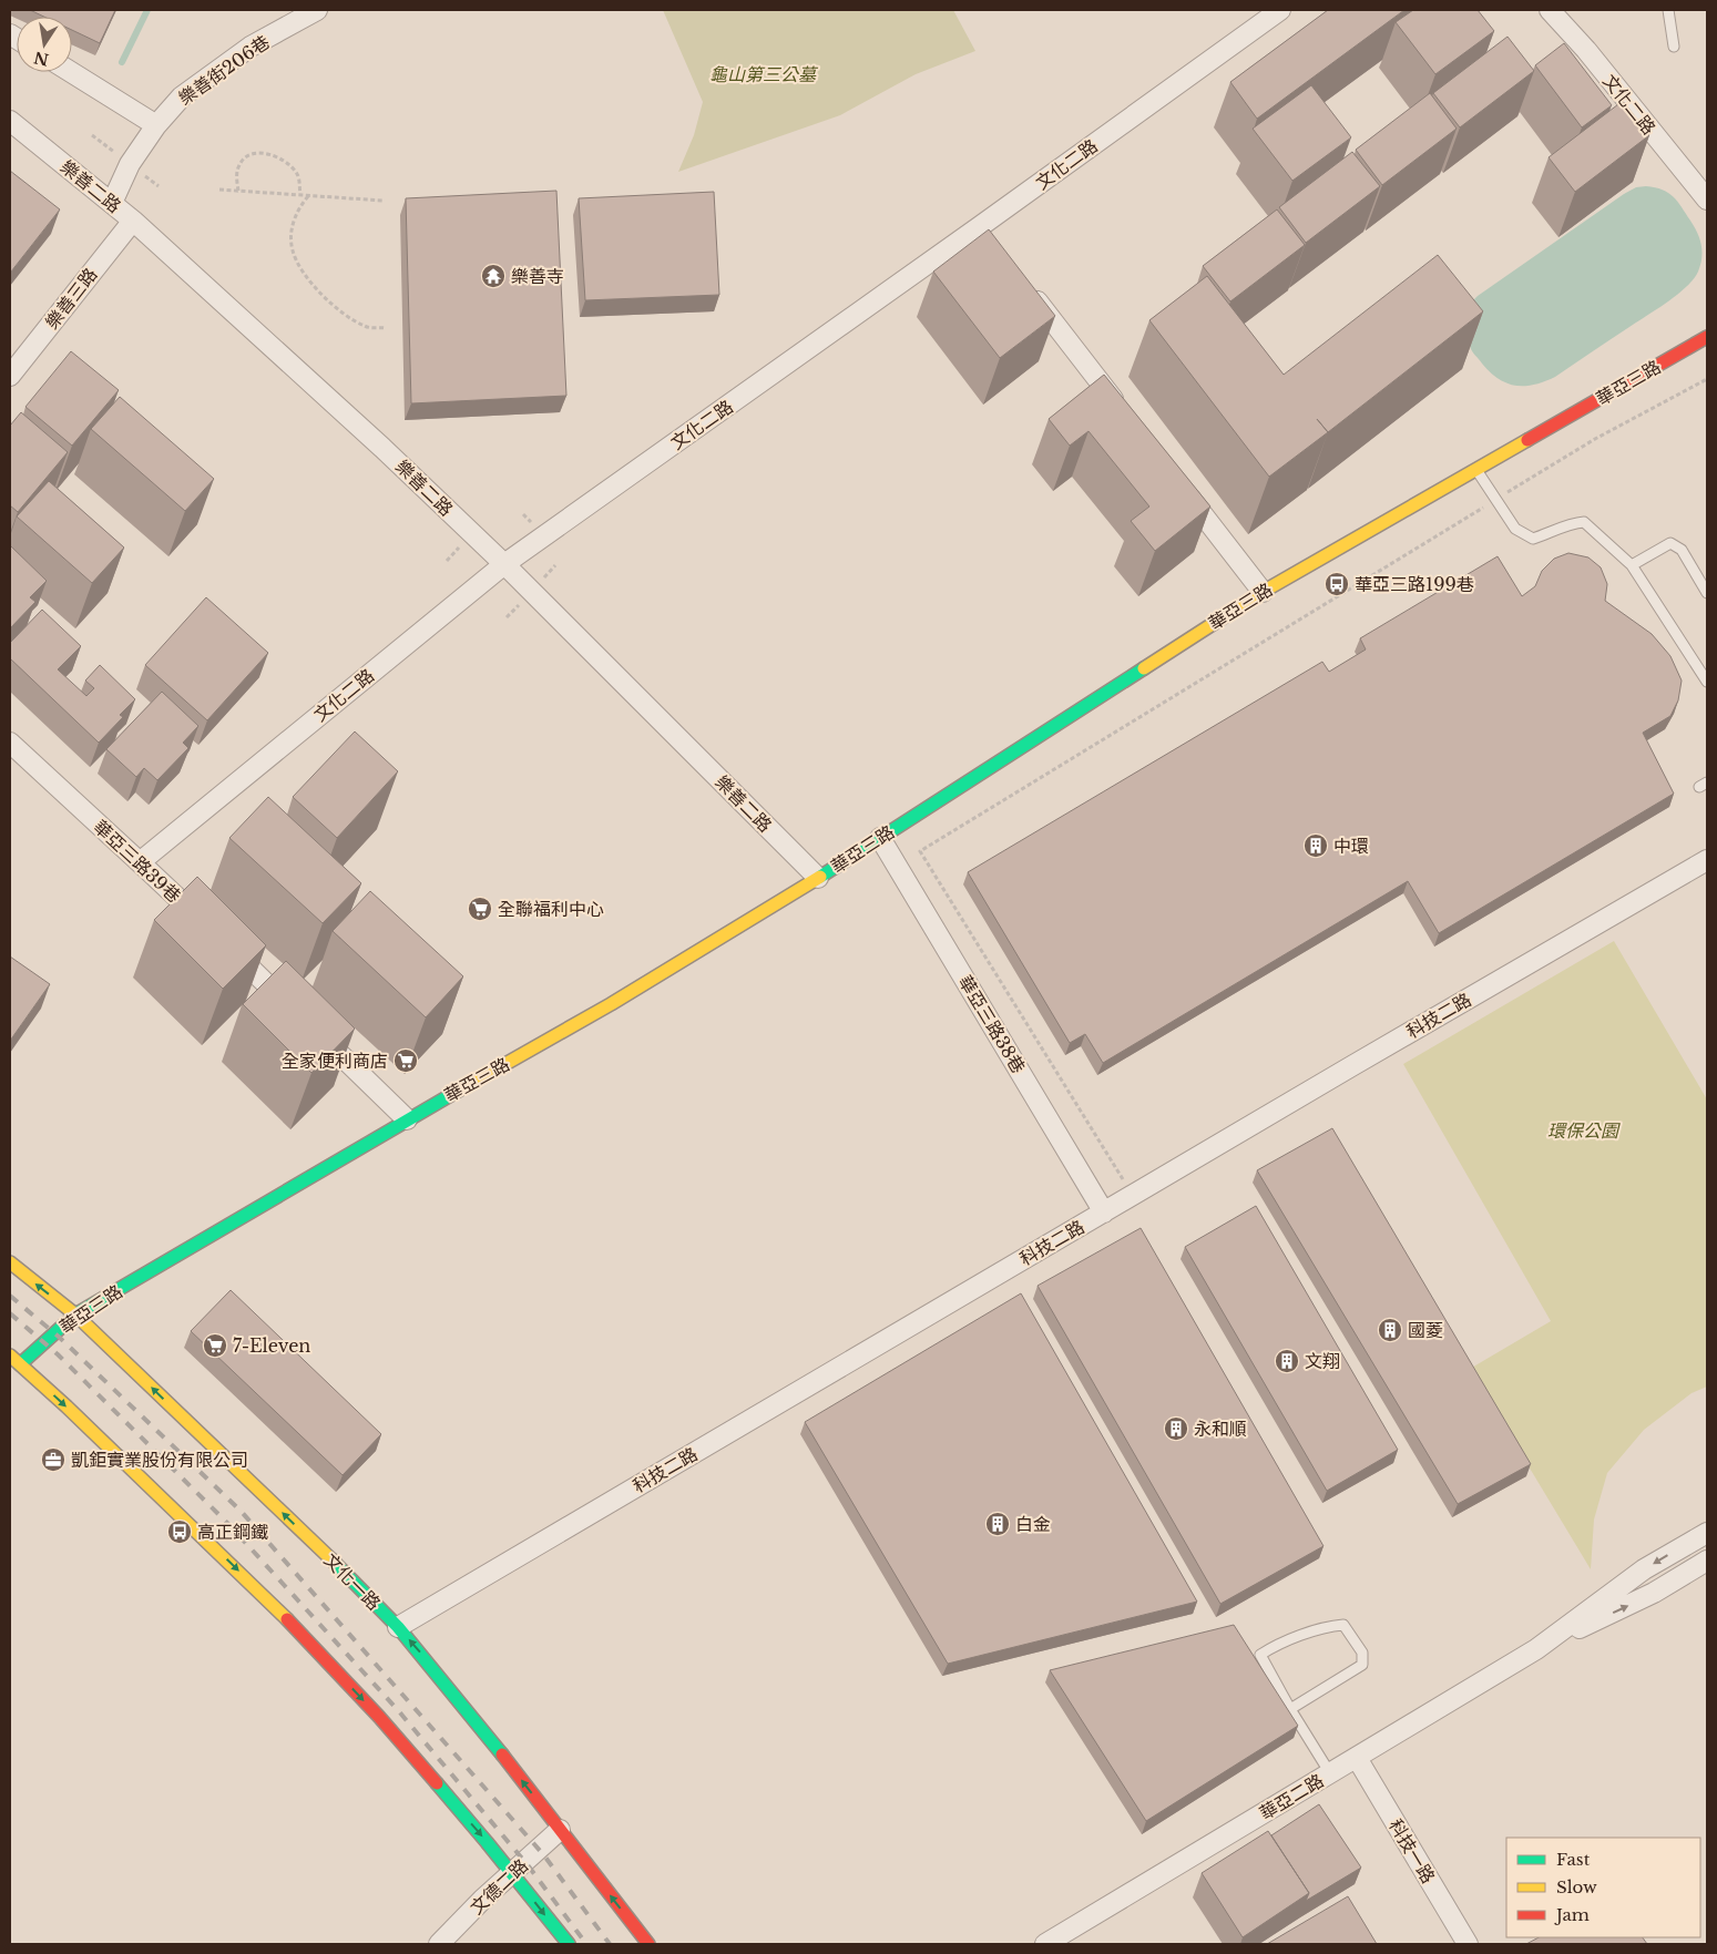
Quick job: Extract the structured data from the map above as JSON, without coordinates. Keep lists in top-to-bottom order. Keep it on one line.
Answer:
{"streets":{"street":["樂善街206巷","文化二路","樂善二路","樂善三路","華亞三路","華亞三路39巷","科技二路","華亞三路38巷","文化一路","華亞二路","科技一路","文德二路"]},"crossings":[["樂善街206巷","樂善二路"],["文化二路","樂善二路"],["文化二路","華亞三路39巷"],["樂善二路","樂善三路"],["樂善二路","華亞三路"],["華亞三路","華亞三路38巷"],["華亞三路","文化一路"],["科技二路","華亞三路38巷"],["科技二路","文化一路"],["文化一路","文德二路"],["華亞二路","科技一路"]],"parks":["龜山第三公墓","環保公園"],"places":{"temple":["樂善寺"],"bus stop":["華亞三路199巷","高正鋼鐵"],"building":["中環","國菱","文翔","永和順","白金"],"supermarket":["全聯福利中心","全家便利商店","7-Eleven"],"office":["凱鉅實業股份有限公司"]},"legend":["Fast","Slow","Jam"],"north":"bottom"}
